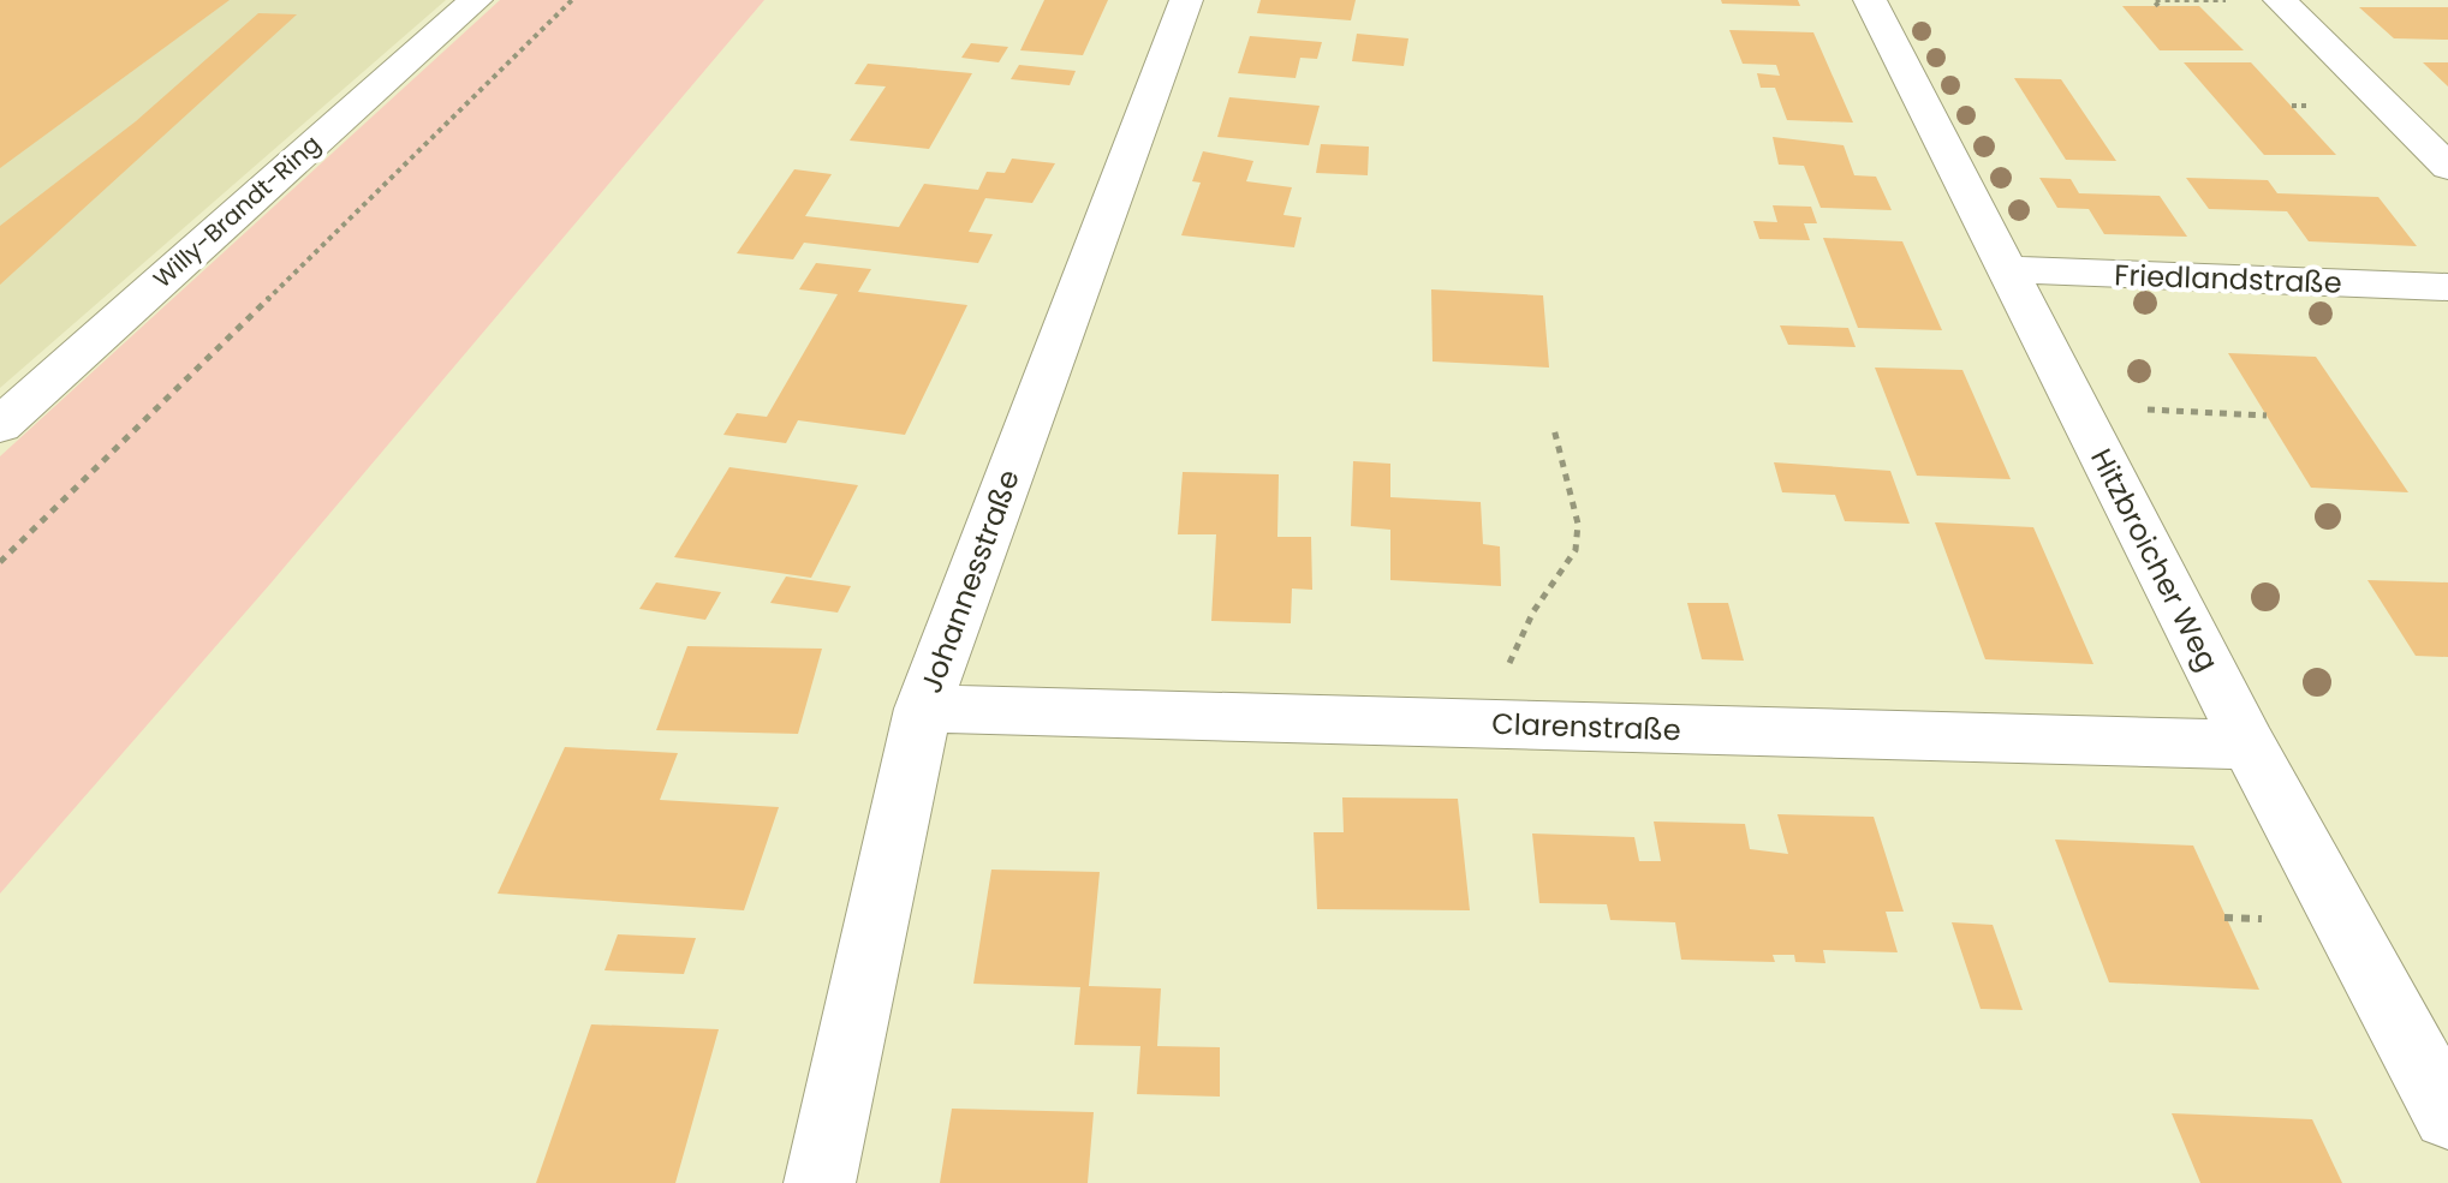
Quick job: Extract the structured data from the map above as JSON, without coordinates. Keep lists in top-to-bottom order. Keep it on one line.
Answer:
{"streets":{"street":["Willy-Brandt-Ring","Friedlandstraße","Hitzbroicher Weg","Johannesstraße","Clarenstraße"]},"crossings":[["Friedlandstraße","Hitzbroicher Weg"],["Hitzbroicher Weg","Clarenstraße"],["Johannesstraße","Clarenstraße"]]}
